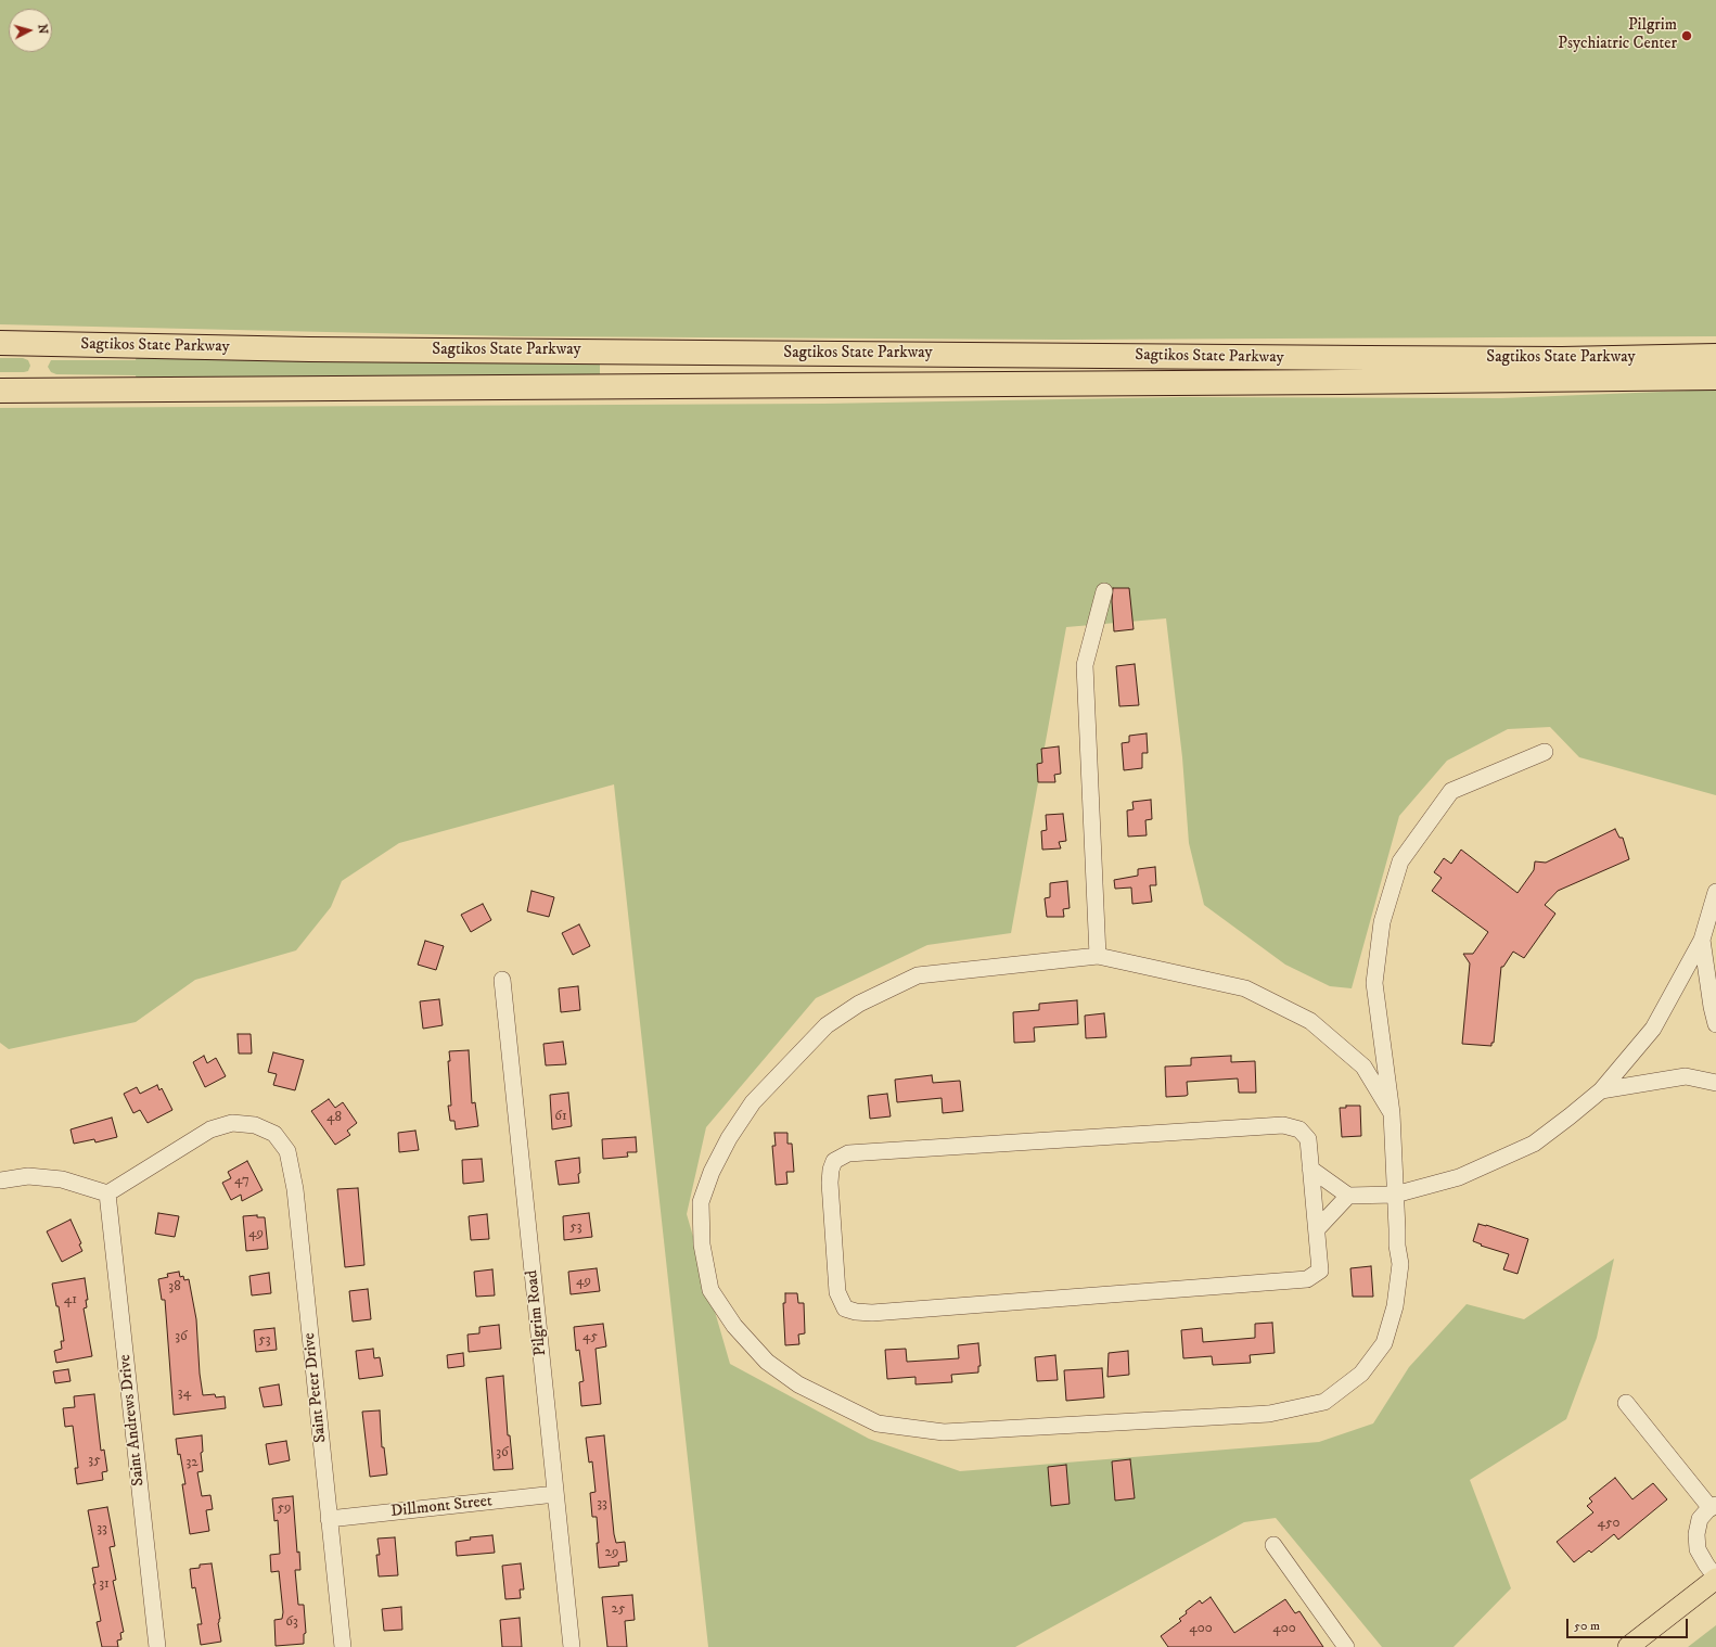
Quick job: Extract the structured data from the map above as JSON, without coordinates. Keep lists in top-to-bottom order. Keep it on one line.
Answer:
{"streets":{"highway":["Sagtikos State Parkway"],"street":["Pilgrim Road","Saint Peter Drive","Saint Andrews Drive","Dillmont Street"]},"crossings":[["Pilgrim Road","Dillmont Street"],["Saint Peter Drive","Saint Andrews Drive"],["Saint Peter Drive","Dillmont Street"]],"places":["Pilgrim Psychiatric Center"],"house_numbers":["61","48","47","53","49","49","38","41","36","45","53","34","36","35","32","33","59","450","33","29","31","25","63","400","400"],"scale_bar":"50 m","north":"right"}
